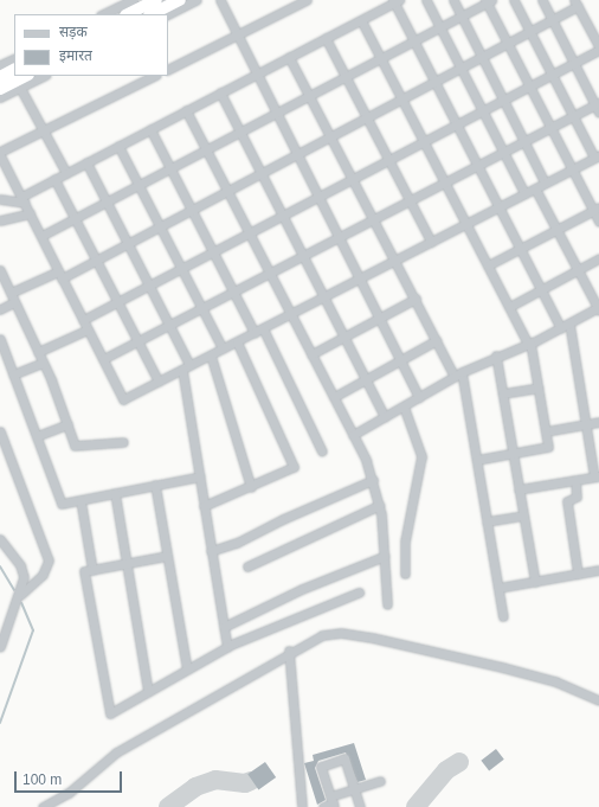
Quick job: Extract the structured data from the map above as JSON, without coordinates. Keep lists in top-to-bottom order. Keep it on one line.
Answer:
{"legend":["सड़क","इमारत"],"scale_bar":"100 m"}
